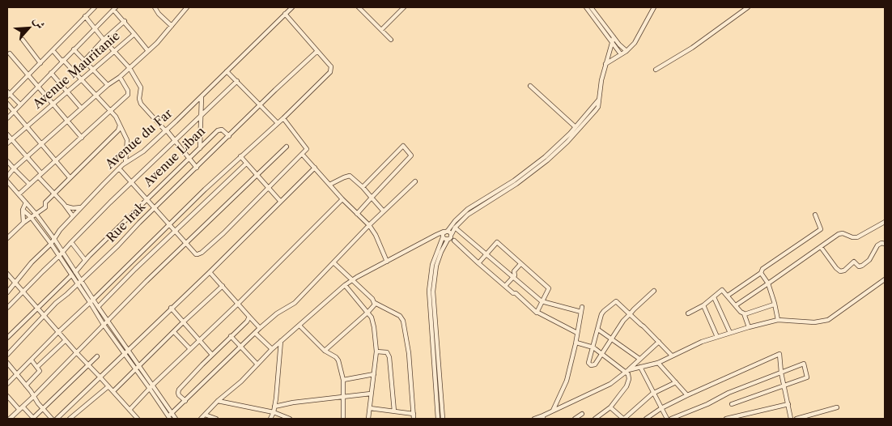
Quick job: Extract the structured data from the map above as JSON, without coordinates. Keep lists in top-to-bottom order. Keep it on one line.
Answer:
{"streets":{"street":["Avenue Mauritanie","Avenue du Far","Avenue Liban","Rue Irak"]},"crossings":[["Avenue Liban","Rue Irak"]],"north":"top right"}
